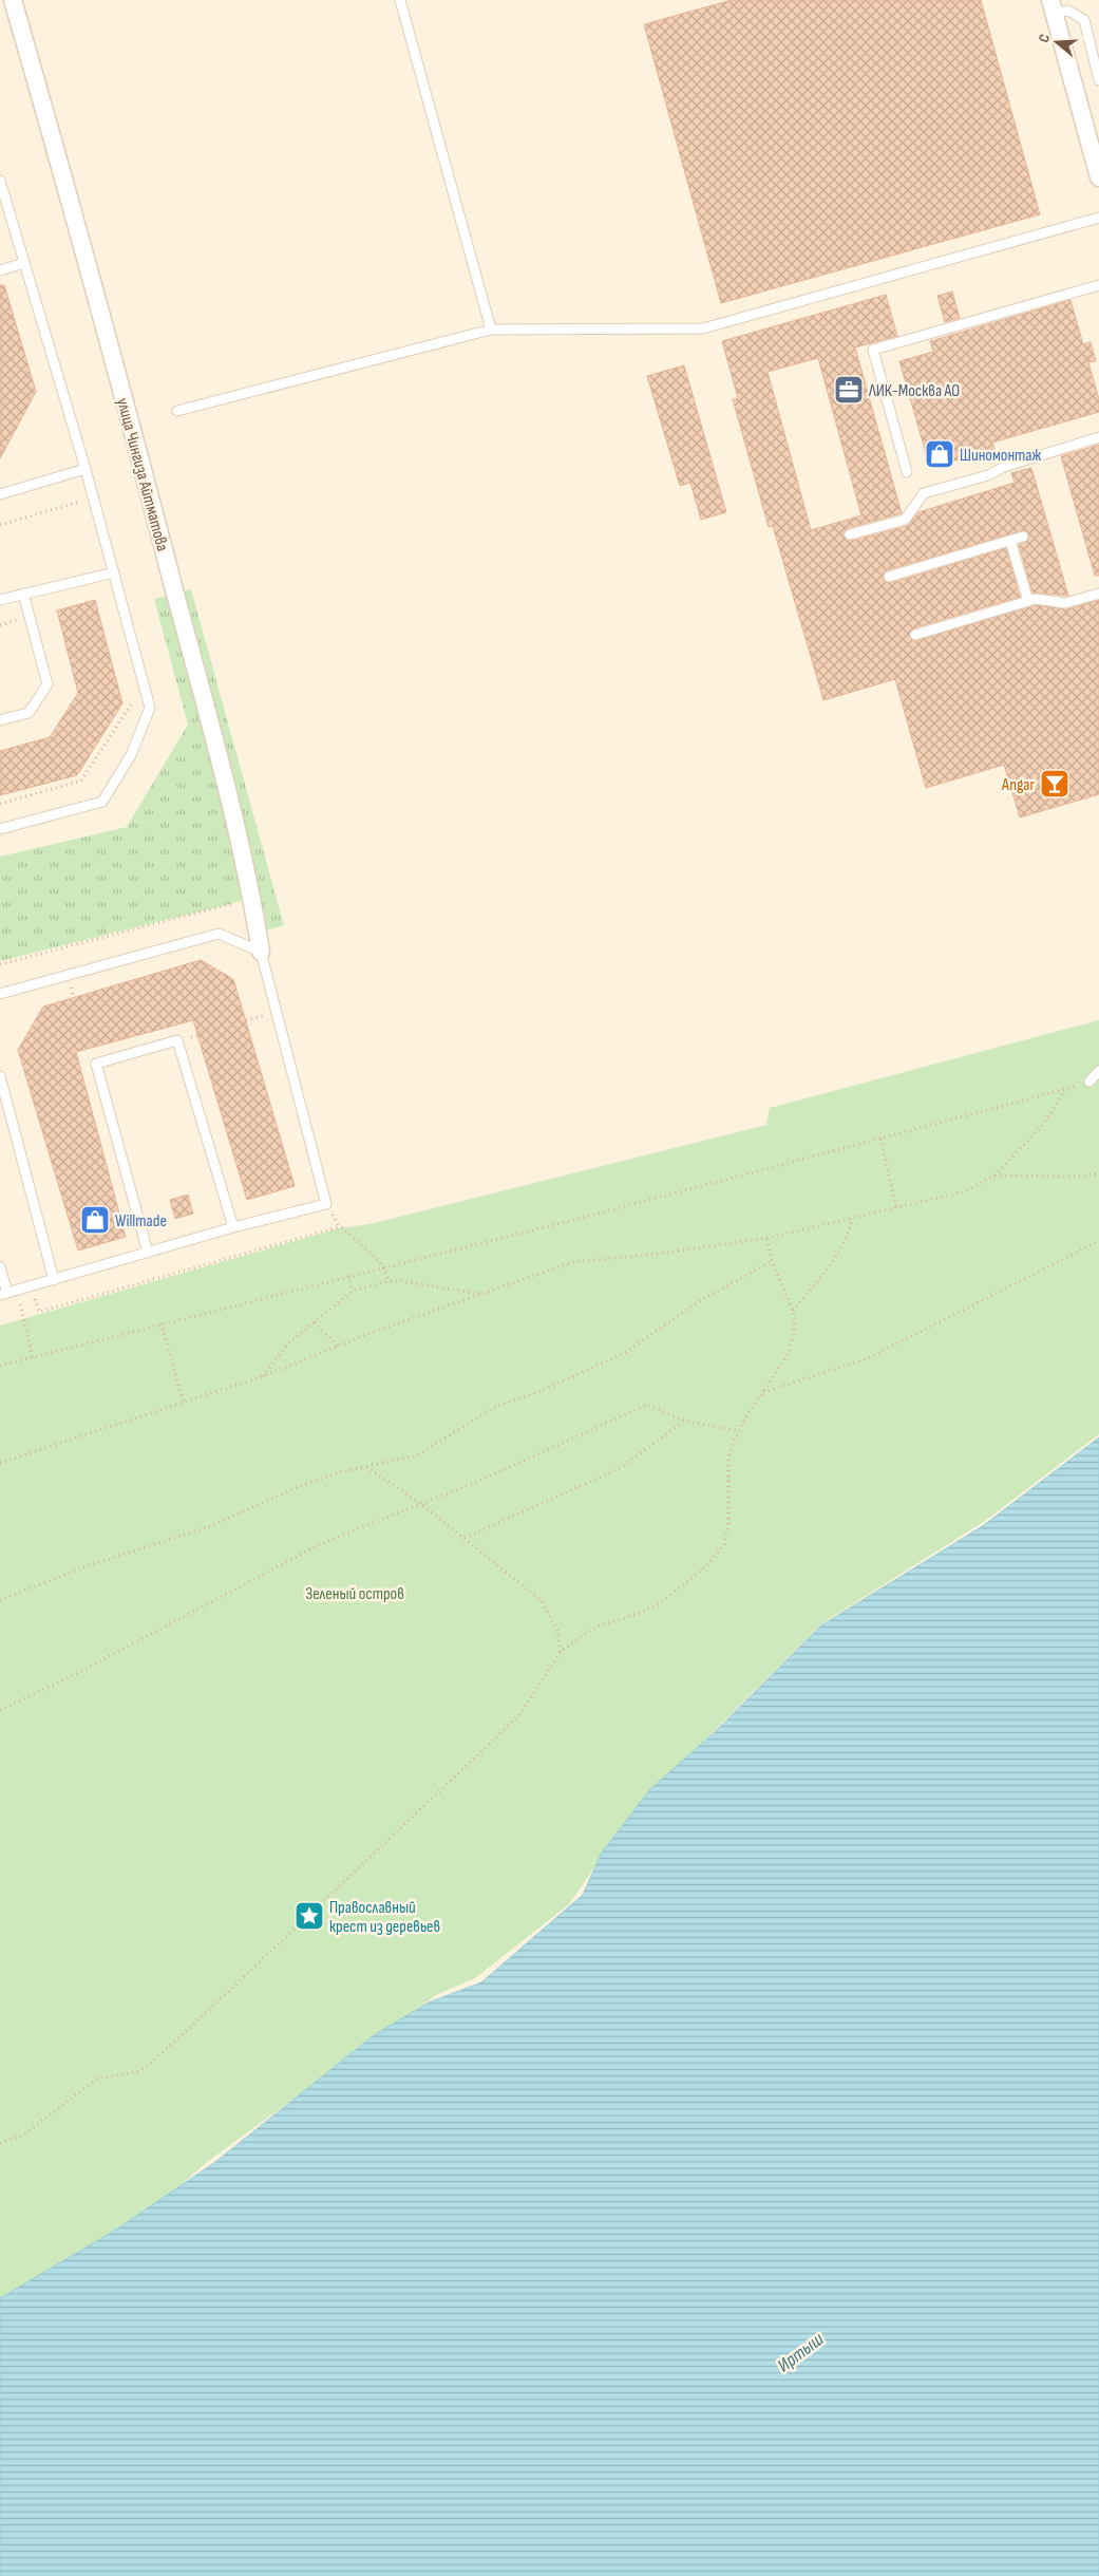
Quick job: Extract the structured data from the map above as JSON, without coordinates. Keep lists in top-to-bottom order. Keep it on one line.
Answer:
{"streets":{"street":["улица Чингиза Айтматова"]},"water":["Иртыш"],"parks":["Зеленый остров"],"places":{"office":["ЛИК-Москва АО"],"shop":["Шиномонтаж","Willmade"],"bar":["Angar"],"place":["Православный крест из деревьев"]},"north":"left"}
